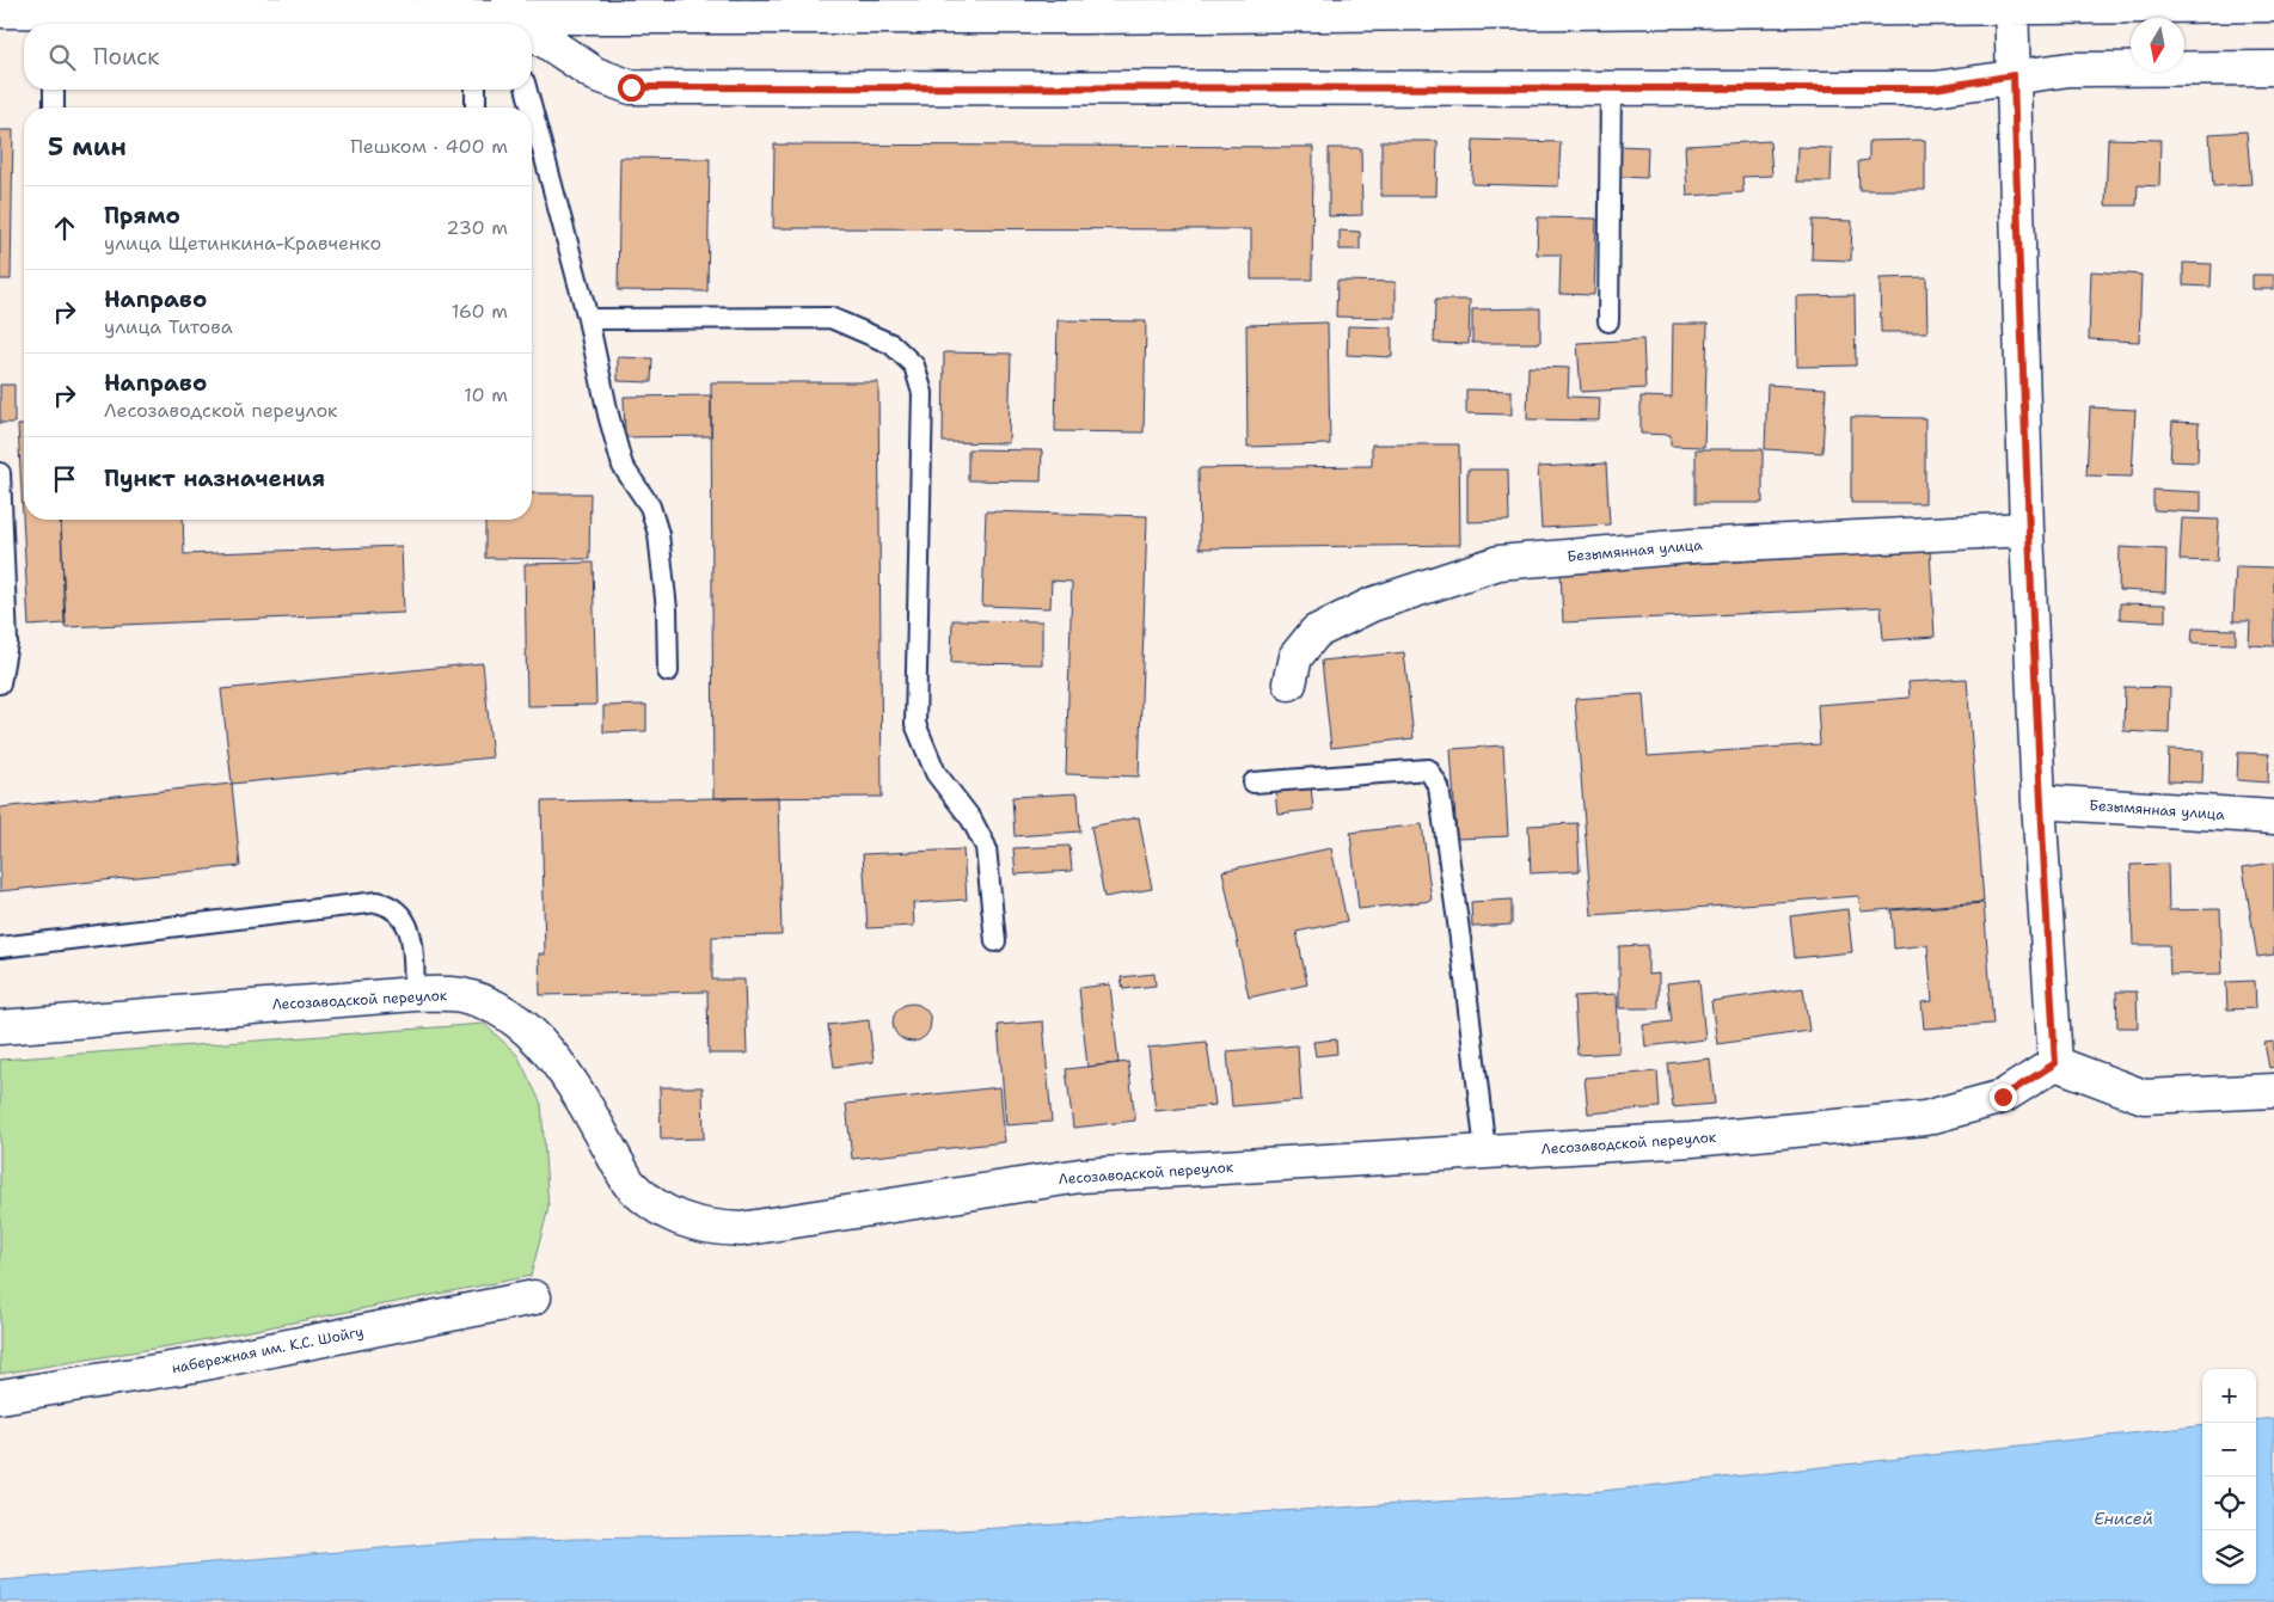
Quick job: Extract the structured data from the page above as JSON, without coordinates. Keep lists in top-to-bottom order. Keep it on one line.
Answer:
{"streets":{"street":["Безымянная улица","Лесозаводской переулок","набережная им. К.С. Шойгу"]},"water":["Енисей"],"north":"bottom","page":{"search":"Поиск","heading":["5 мин","Пешком · 400 m"],"list":[["Прямо","улица Щетинкина-Кравченко","230 m"],["Направо","улица Титова","160 m"],["Направо","Лесозаводской переулок","10 m"],"Пункт назначения"],"map_buttons":["+","−"]}}
